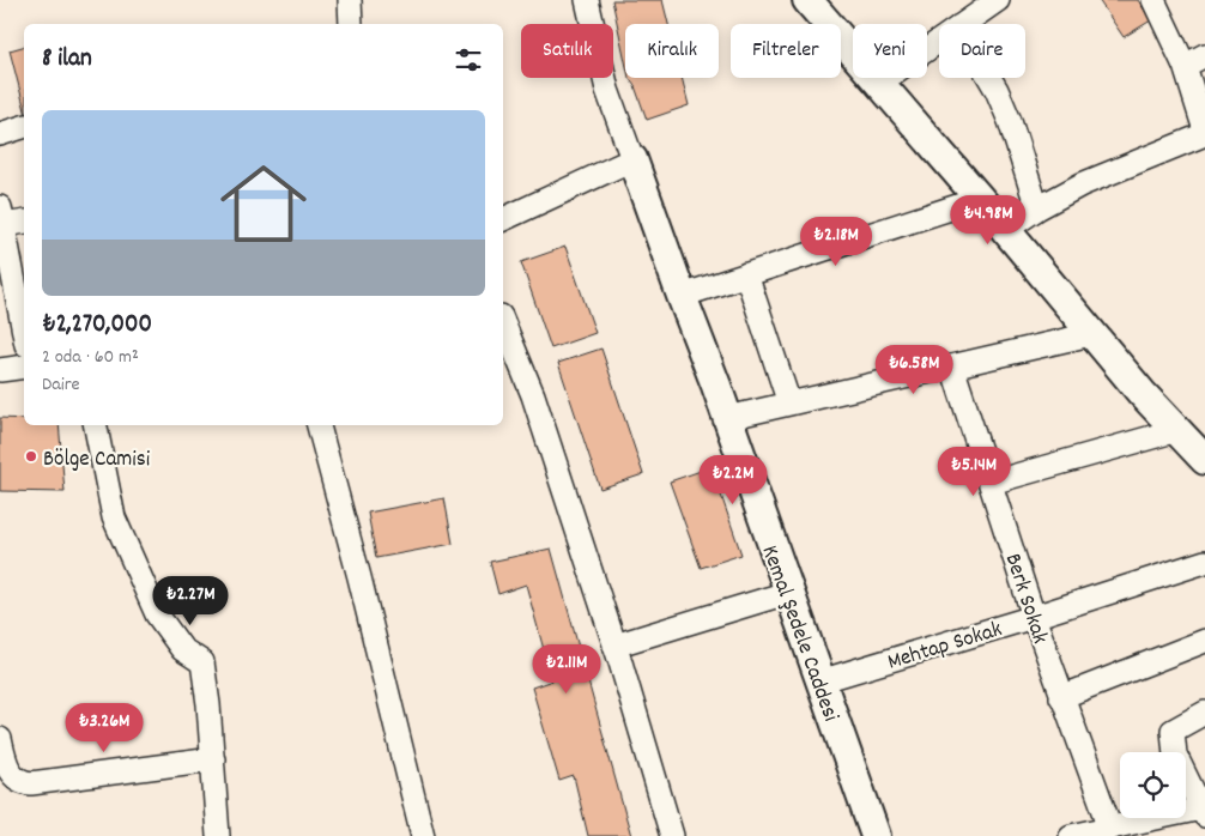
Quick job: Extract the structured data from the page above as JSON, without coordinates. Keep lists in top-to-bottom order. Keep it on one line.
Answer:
{"streets":{"street":["Berk Sokak","Kemal Şedele Caddesi","Mehtap Sokak"]},"crossings":[["Berk Sokak","Mehtap Sokak"],["Kemal Şedele Caddesi","Mehtap Sokak"]],"places":["Bölge Camisi"],"page":{"chip":["Satılık","Kiralık","Filtreler","Yeni","Daire"],"heading":"8 ilan","list":[{"name":"₺2,270,000","note":"2 oda · 60 m² · Daire"}],"price":["₺4.98M","₺2.18M","₺6.58M","₺5.14M","₺2.2M","₺2.27M","₺2.11M","₺3.26M"]}}
